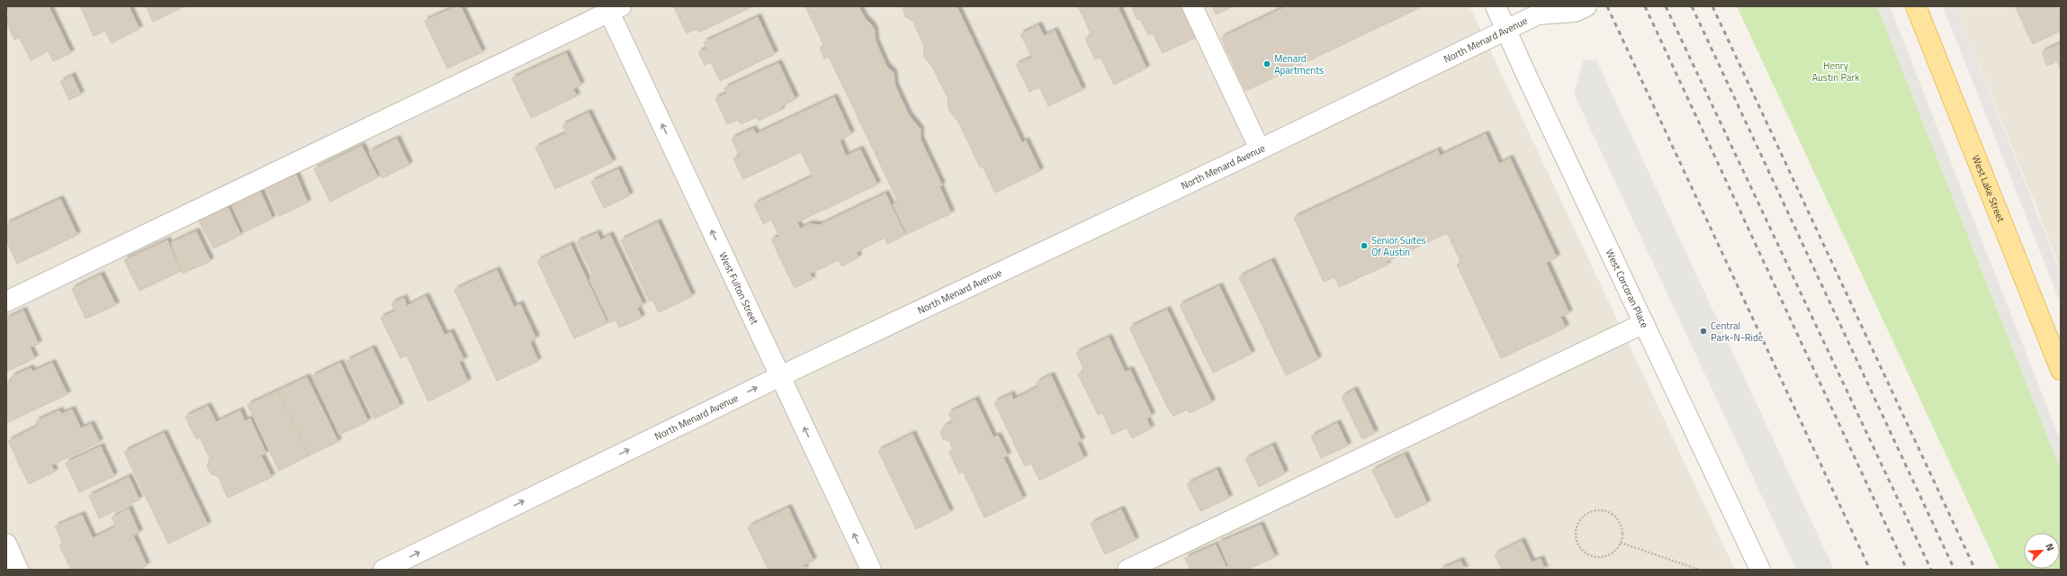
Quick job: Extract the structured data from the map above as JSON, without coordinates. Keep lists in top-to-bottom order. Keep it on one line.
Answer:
{"streets":{"main road":["West Lake Street"],"street":["North Menard Avenue","West Fulton Street","West Corcoran Place"]},"crossings":[["North Menard Avenue","West Fulton Street"],["North Menard Avenue","West Corcoran Place"]],"one_way":["West Fulton Street"],"parks":["Henry Austin Park"],"places":["Menard Apartments","Senior Suites Of Austin","Central Park-N-Ride"],"north":"top right"}
